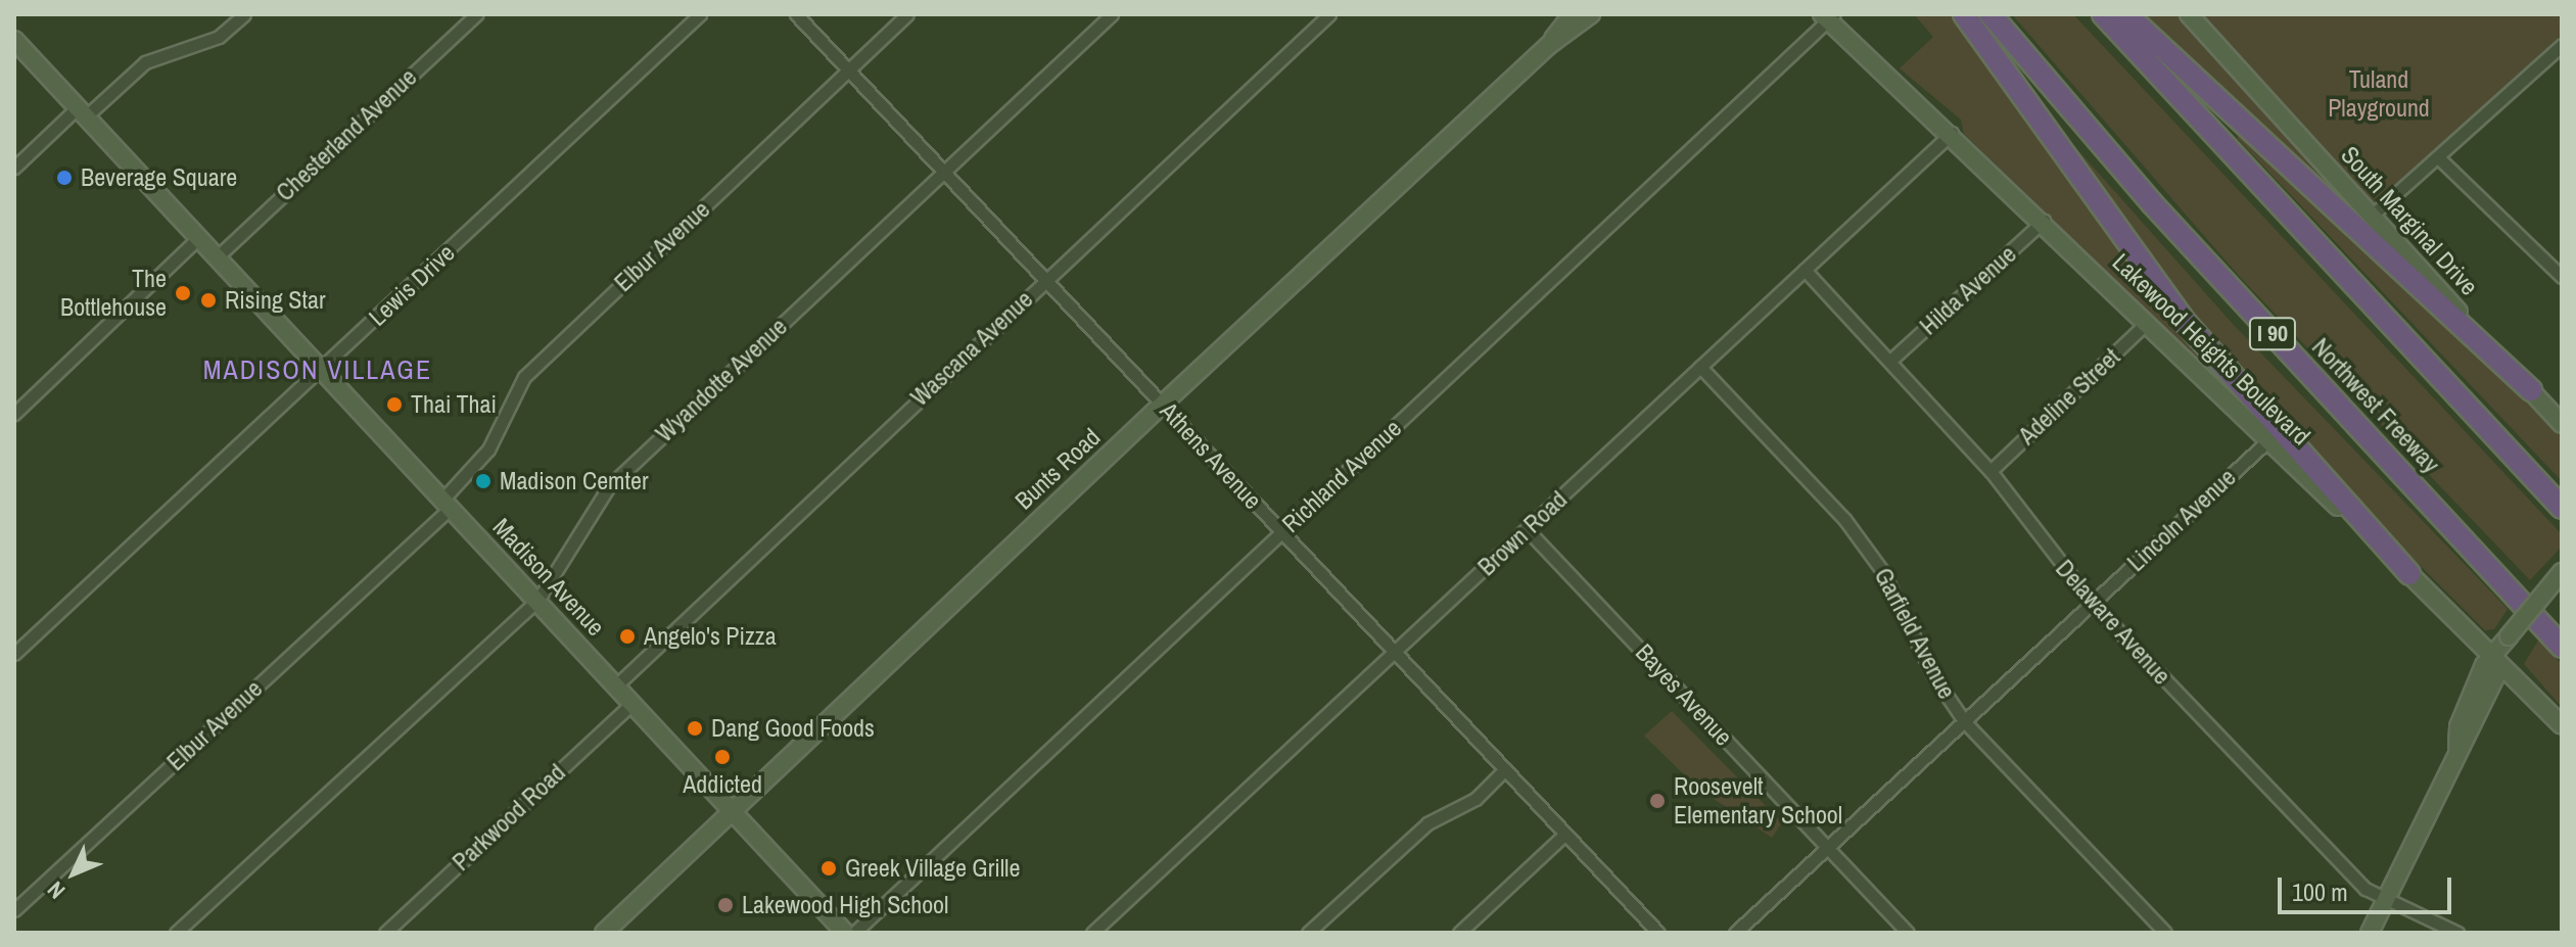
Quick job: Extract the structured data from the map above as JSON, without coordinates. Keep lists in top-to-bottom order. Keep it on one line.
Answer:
{"streets":{"highway":["I 90","Northwest Freeway"],"main road":["South Marginal Drive","Lakewood Heights Boulevard","Bunts Road","Madison Avenue"],"street":["Chesterland Avenue","Elbur Avenue","Lewis Drive","Hilda Avenue","Wascana Avenue","Wyandotte Avenue","Adeline Street","Athens Avenue","Richland Avenue","Lincoln Avenue","Brown Road","Delaware Avenue","Garfield Avenue","Bayes Avenue","Parkwood Road"]},"crossings":[["Chesterland Avenue","Madison Avenue"],["Elbur Avenue","Athens Avenue"],["Elbur Avenue","Madison Avenue"],["Lewis Drive","Madison Avenue"],["Hilda Avenue","Lakewood Heights Boulevard"],["Hilda Avenue","Delaware Avenue"],["Wascana Avenue","Athens Avenue"],["Wascana Avenue","Madison Avenue"],["Lakewood Heights Boulevard","Adeline Street"],["Lakewood Heights Boulevard","Richland Avenue"],["Lakewood Heights Boulevard","Lincoln Avenue"],["Lakewood Heights Boulevard","Brown Road"],["Wyandotte Avenue","Athens Avenue"],["Wyandotte Avenue","Madison Avenue"],["Adeline Street","Delaware Avenue"],["Athens Avenue","Bunts Road"],["Athens Avenue","Richland Avenue"],["Athens Avenue","Brown Road"],["Bunts Road","Madison Avenue"],["Lincoln Avenue","Delaware Avenue"],["Lincoln Avenue","Garfield Avenue"],["Lincoln Avenue","Bayes Avenue"],["Brown Road","Delaware Avenue"],["Brown Road","Garfield Avenue"],["Brown Road","Bayes Avenue"],["Madison Avenue","Parkwood Road"]],"districts":["MADISON VILLAGE"],"parks":["Tuland Playground"],"places":["Beverage Square","The Bottlehouse","Rising Star","Thai Thai","Madison Cemter","Angelo's Pizza","Dang Good Foods","Addicted","Roosevelt Elementary School","Greek Village Grille","Lakewood High School"],"scale_bar":"100 m","north":"bottom left"}
